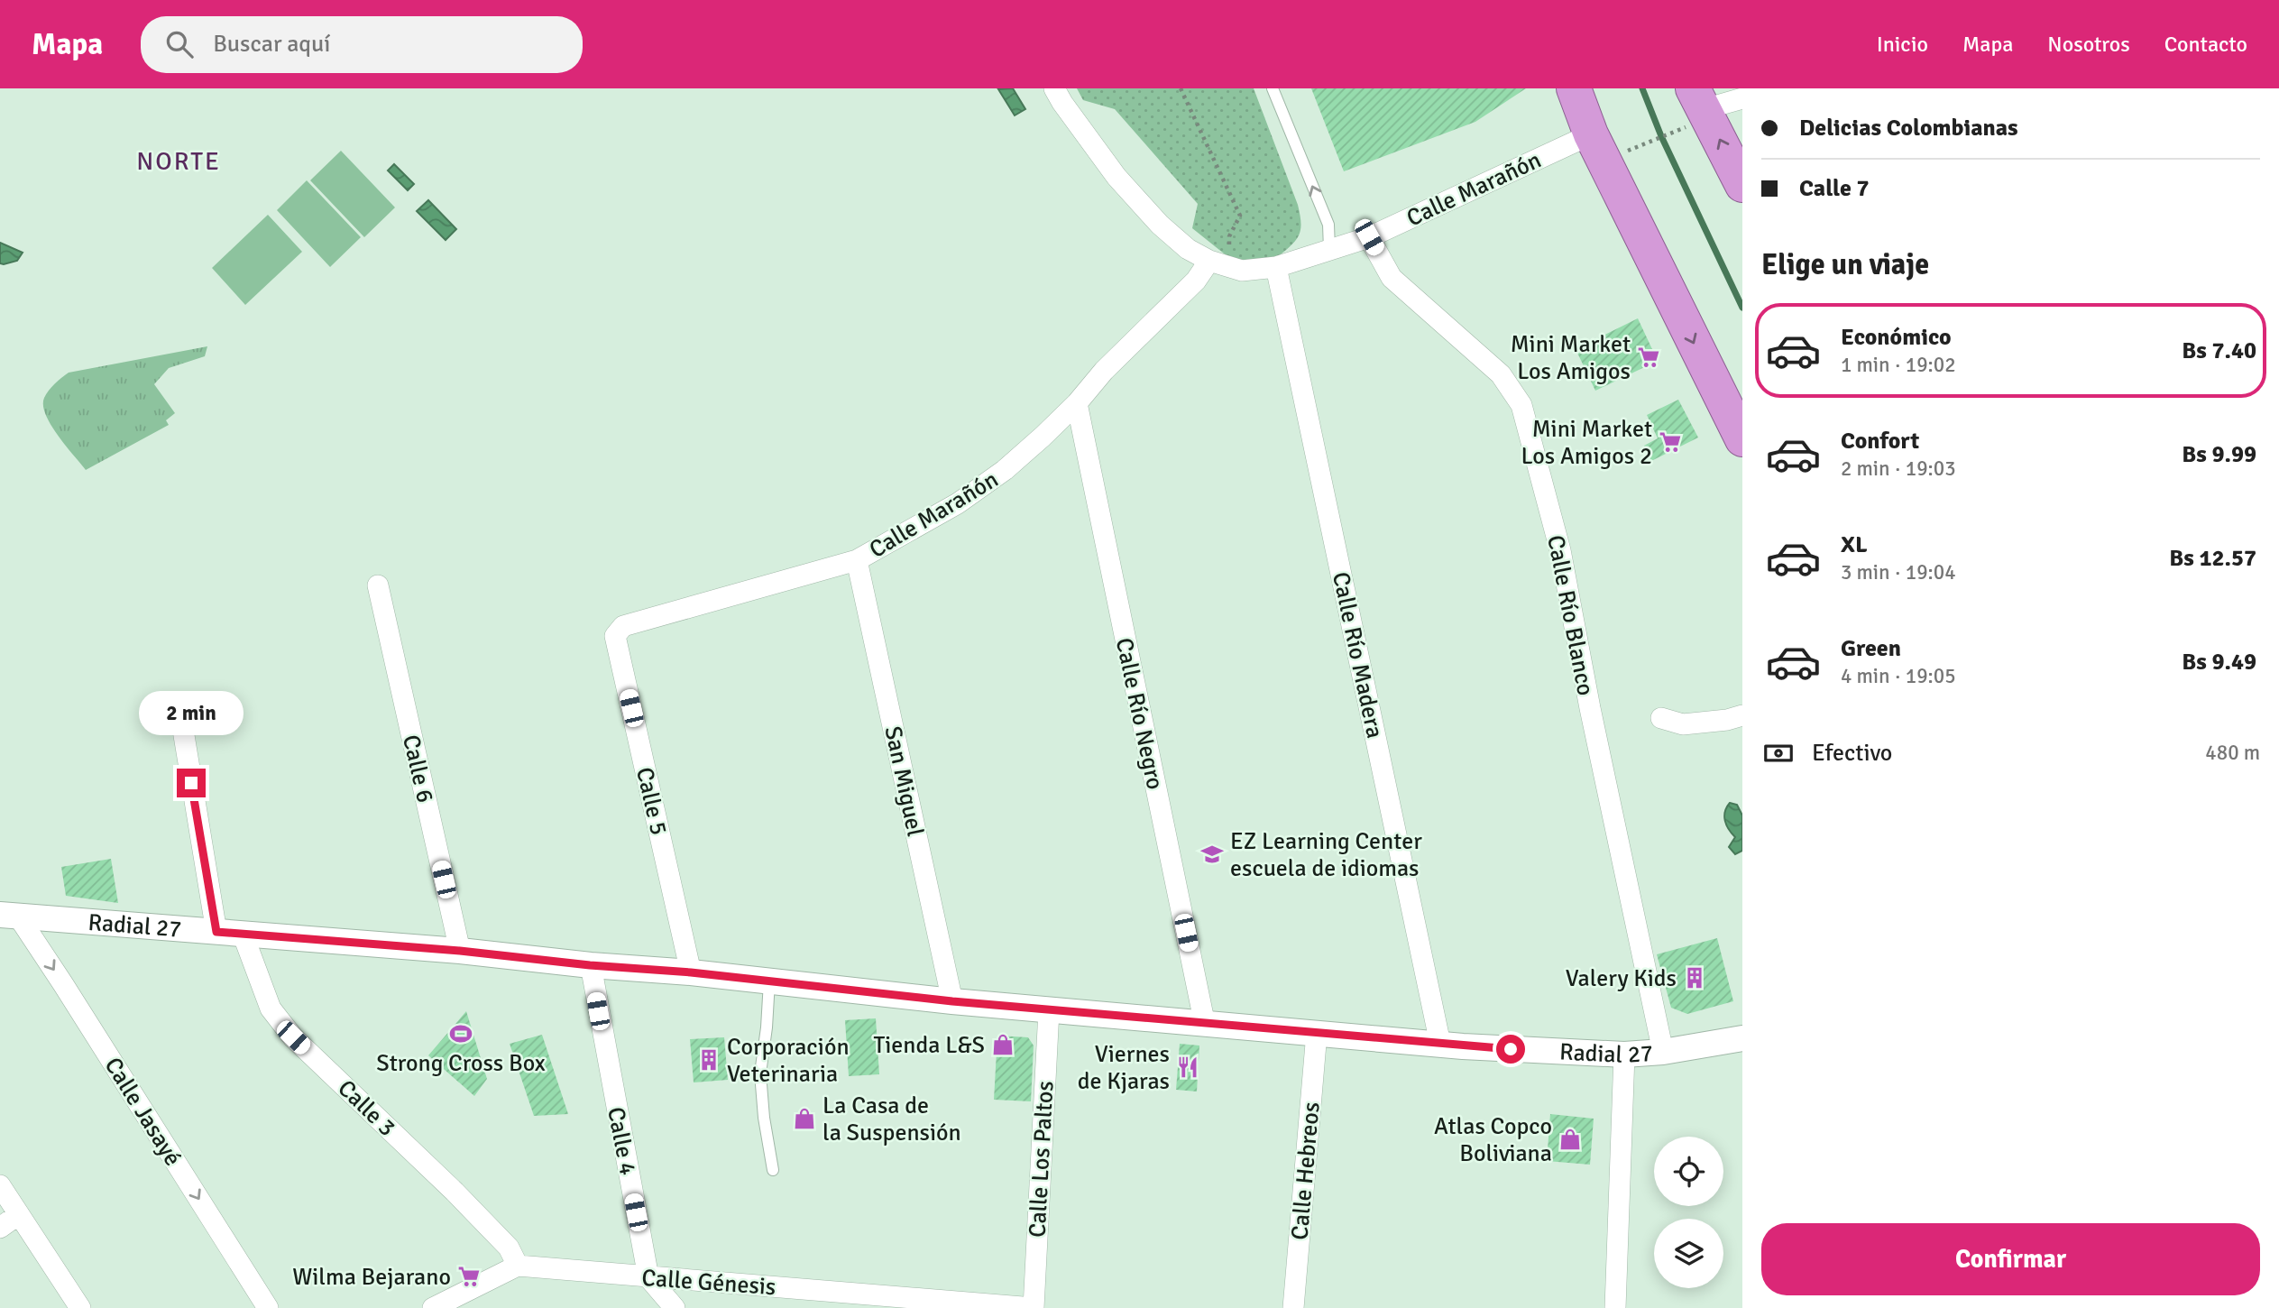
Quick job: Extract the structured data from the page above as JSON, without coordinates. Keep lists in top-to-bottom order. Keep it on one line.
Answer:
{"streets":{"street":["Calle Marañón","Calle Río Blanco","Calle Río Madera","Calle Río Negro","Calle 6","San Miguel","Calle 5","Radial 27","Calle 3","Calle Jasayé","Calle 4","Calle Los Paltos","Calle Hebreos","Calle Génesis"]},"crossings":[["Calle Marañón","Calle Río Blanco"],["Calle Marañón","Calle Río Madera"],["Calle Marañón","Calle Río Negro"],["Calle Marañón","San Miguel"],["Calle Marañón","Calle 5"],["Calle Río Blanco","Radial 27"],["Calle Río Madera","Radial 27"],["Calle Río Negro","Radial 27"],["Calle 6","Radial 27"],["San Miguel","Radial 27"],["Calle 5","Radial 27"],["Radial 27","Calle 3"],["Radial 27","Calle Jasayé"],["Radial 27","Calle 4"],["Radial 27","Calle Los Paltos"],["Radial 27","Calle Hebreos"],["Calle 3","Calle Génesis"],["Calle 4","Calle Génesis"],["Calle Los Paltos","Calle Génesis"]],"districts":["NORTE"],"places":{"supermarket":["Mini Market Los Amigos","Mini Market Los Amigos 2","Wilma Bejarano"],"school or university":["EZ Learning Center escuela de idiomas"],"building":["Valery Kids","Corporación Veterinaria"],"sports":["Strong Cross Box"],"shop":["Tienda L&S","La Casa de la Suspensión","Atlas Copco Boliviana"],"restaurant":["Viernes de Kjaras"]},"page":{"header":"Mapa","search":"Buscar aquí","nav":["Inicio","Mapa","Nosotros","Contacto"],"banner":["Delicias Colombianas","Calle 7"],"heading":"Elige un viaje","list":[{"name":"Económico","note":"1 min · 19:02","value":"Bs 7.40"},{"name":"Confort","note":"2 min · 19:03","value":"Bs 9.99"},{"name":"XL","note":"3 min · 19:04","value":"Bs 12.57"},{"name":"Green","note":"4 min · 19:05","value":"Bs 9.49"}],"bubble":"2 min","pay":["Efectivo","480 m"],"buttons":"Confirmar"}}
